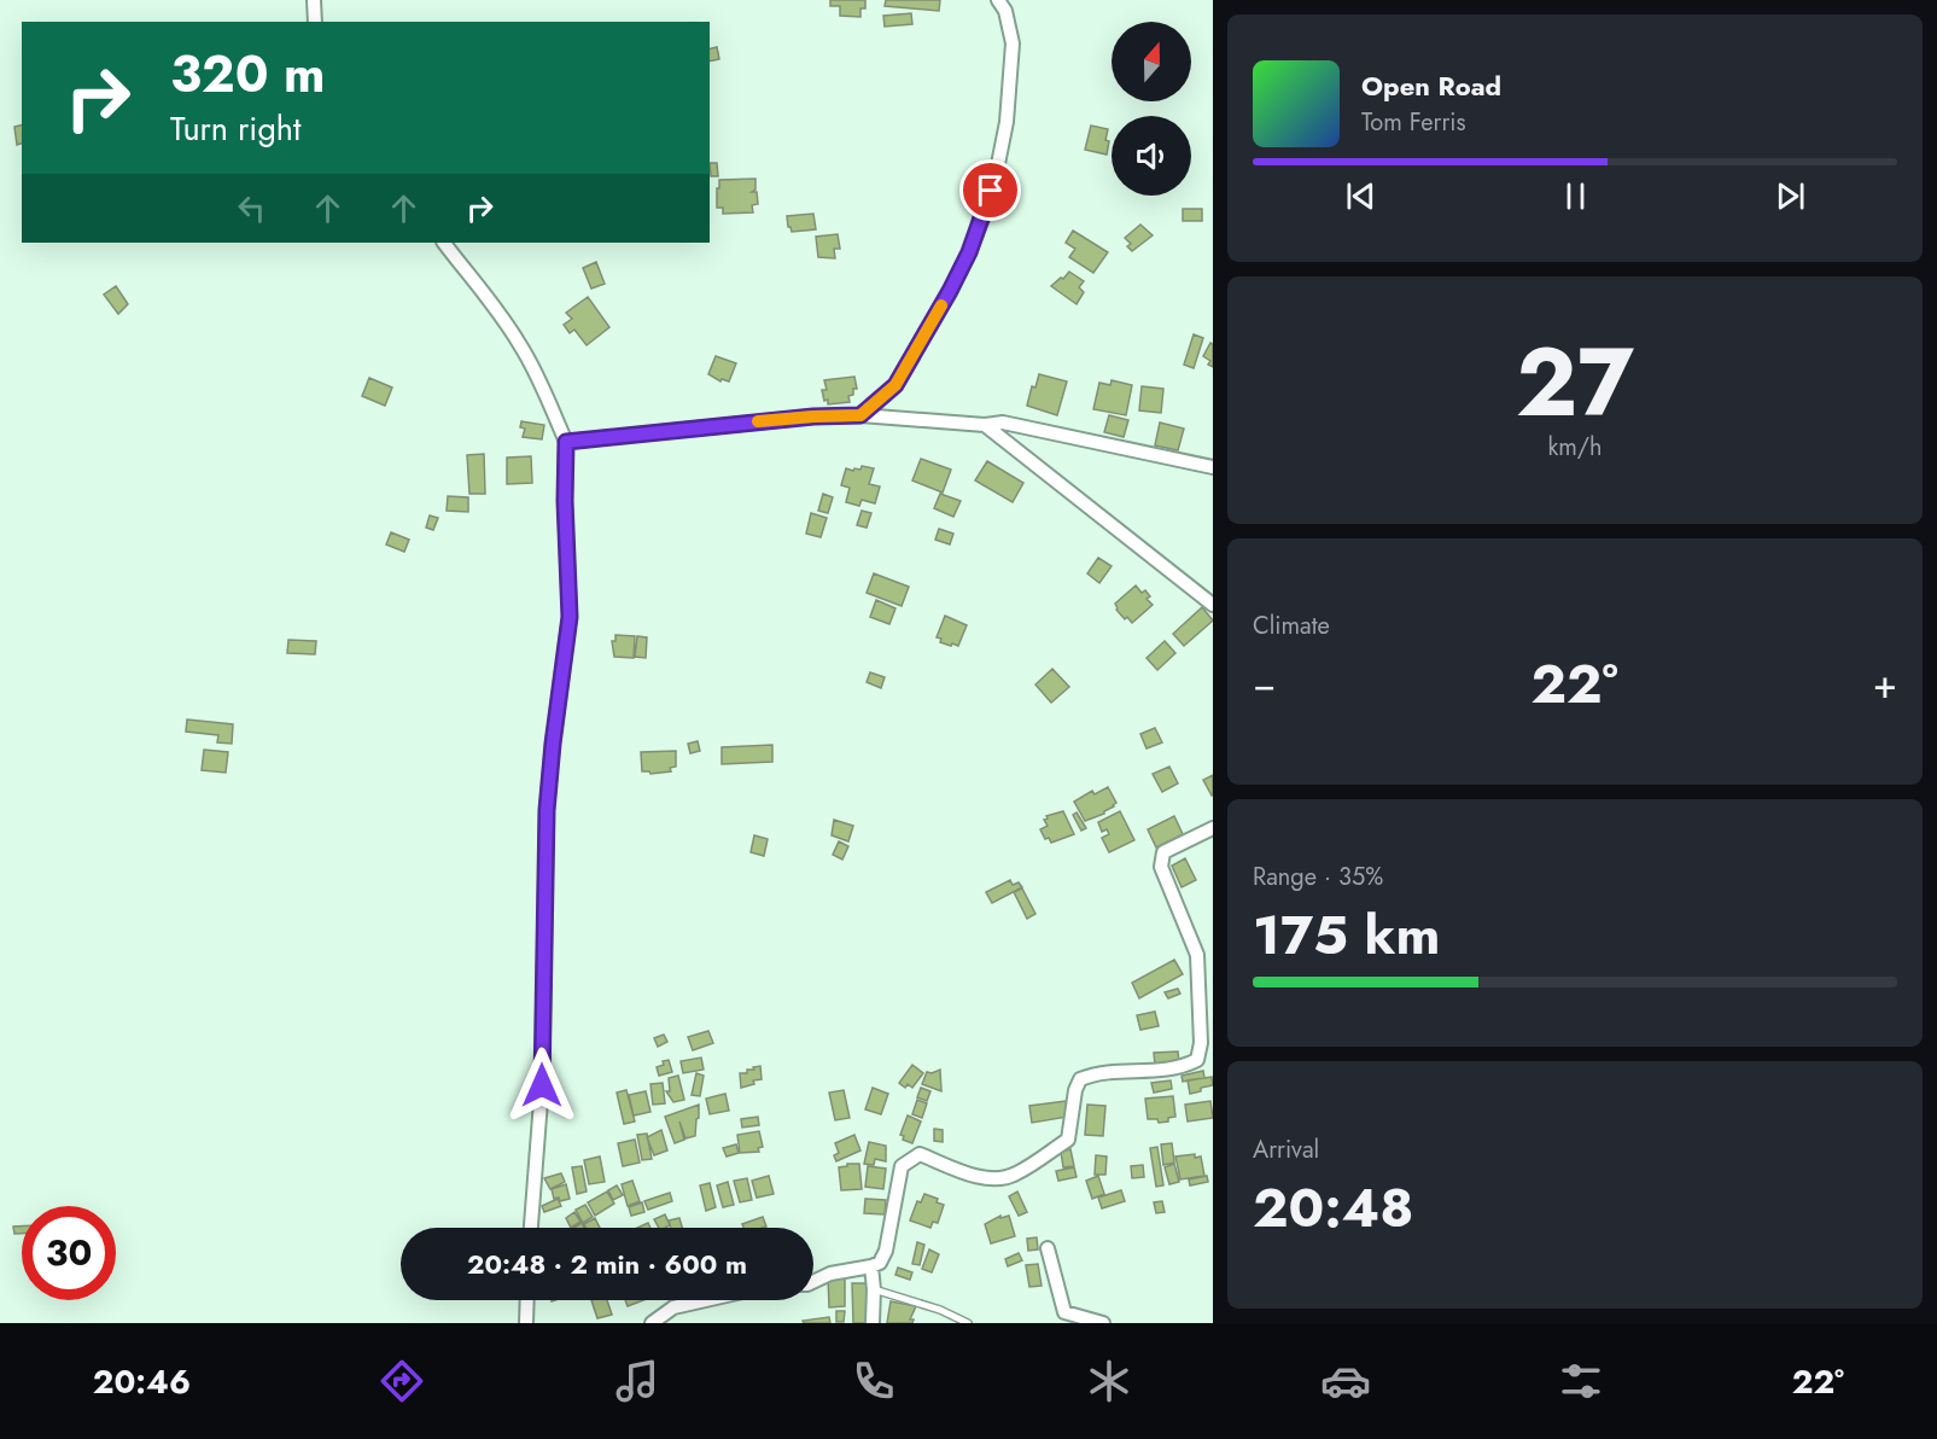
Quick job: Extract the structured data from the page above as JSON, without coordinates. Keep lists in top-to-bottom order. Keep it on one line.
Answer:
{"north":"top","page":{"turn":["320 m","Turn right"],"song":["Open Road","Tom Ferris"],"tile":[["27","km/h"],"Climate",["Range · 35%","175 km"],["Arrival","20:48"]],"heat":["−","22°","+"],"limit":"30","trip":"20:48 · 2 min · 600 m","tabs":["20:46","22°"]}}
